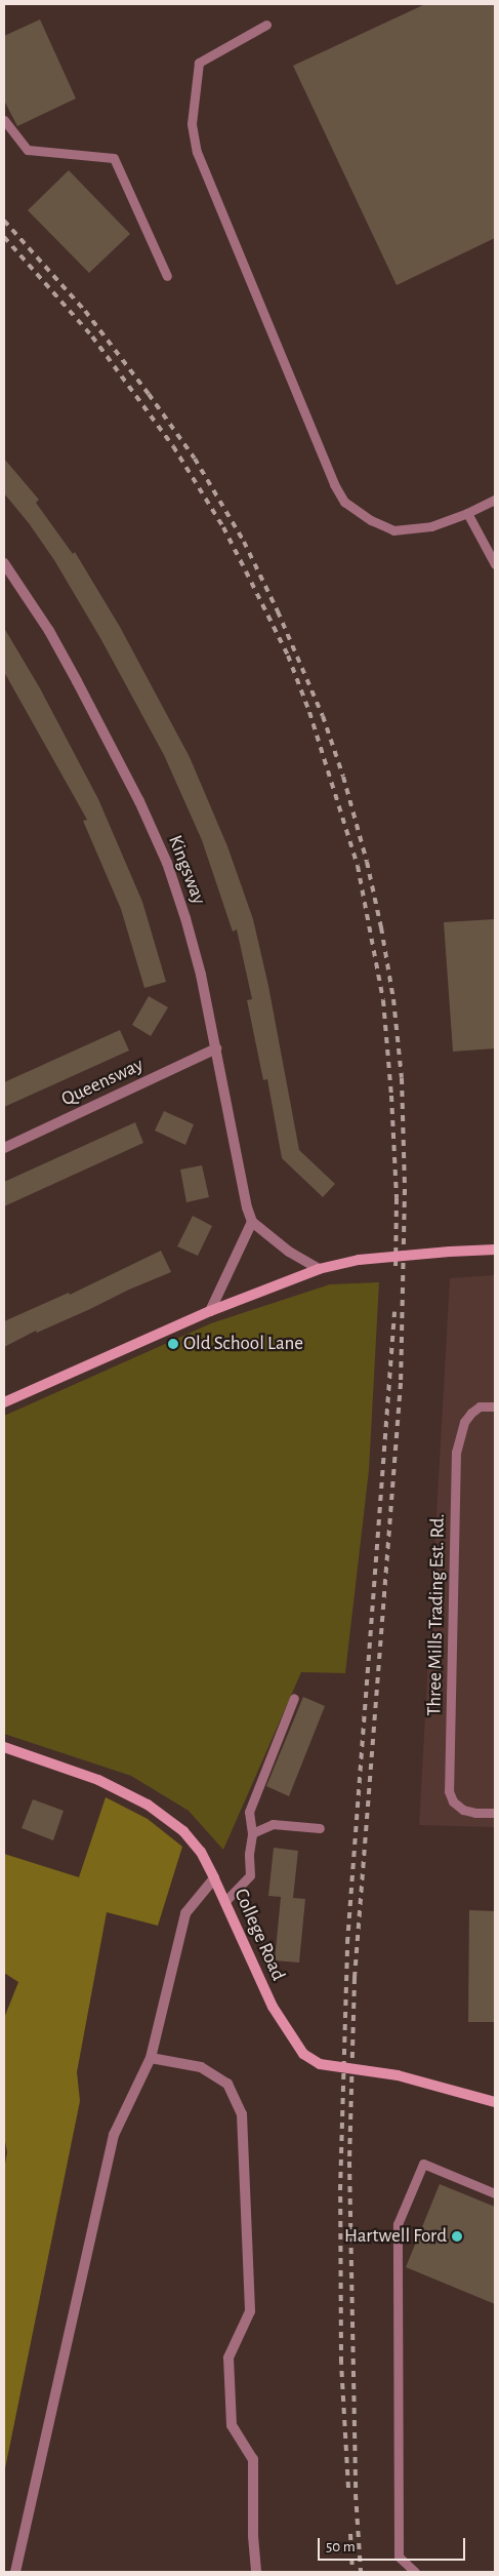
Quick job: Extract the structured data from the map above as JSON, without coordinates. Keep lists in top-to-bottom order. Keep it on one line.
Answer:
{"streets":{"street":["Kingsway","Queensway","College Road"],"lane":["Three Mills Trading Est. Rd."]},"crossings":[["Kingsway","Queensway"]],"places":["Old School Lane","Hartwell Ford"],"scale_bar":"50 m"}
